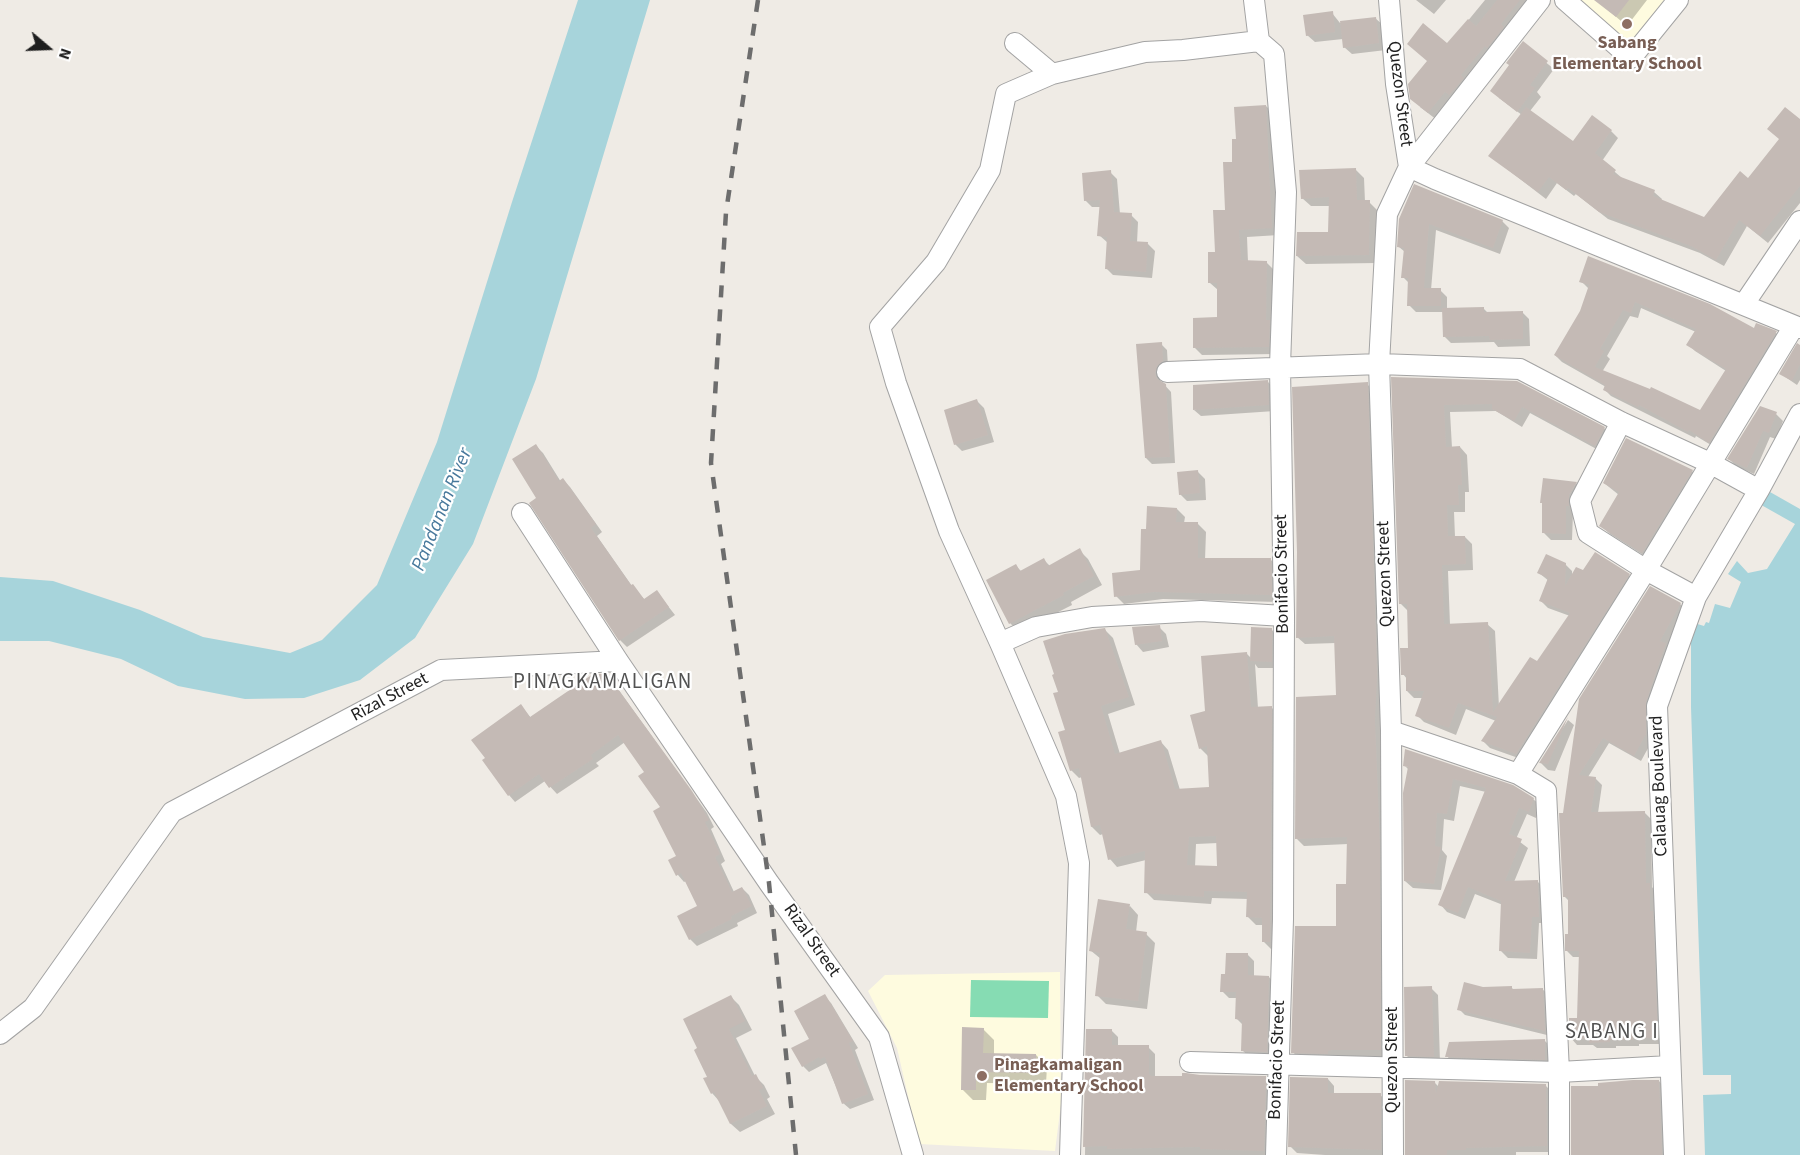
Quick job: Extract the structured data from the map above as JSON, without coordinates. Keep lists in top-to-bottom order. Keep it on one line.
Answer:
{"streets":{"street":["Quezon Street","Bonifacio Street","Rizal Street","Calauag Boulevard"]},"districts":["PINAGKAMALIGAN","SABANG I"],"water":["Pandanan River"],"places":["Sabang Elementary School","Pinagkamaligan Elementary School"],"north":"right"}
